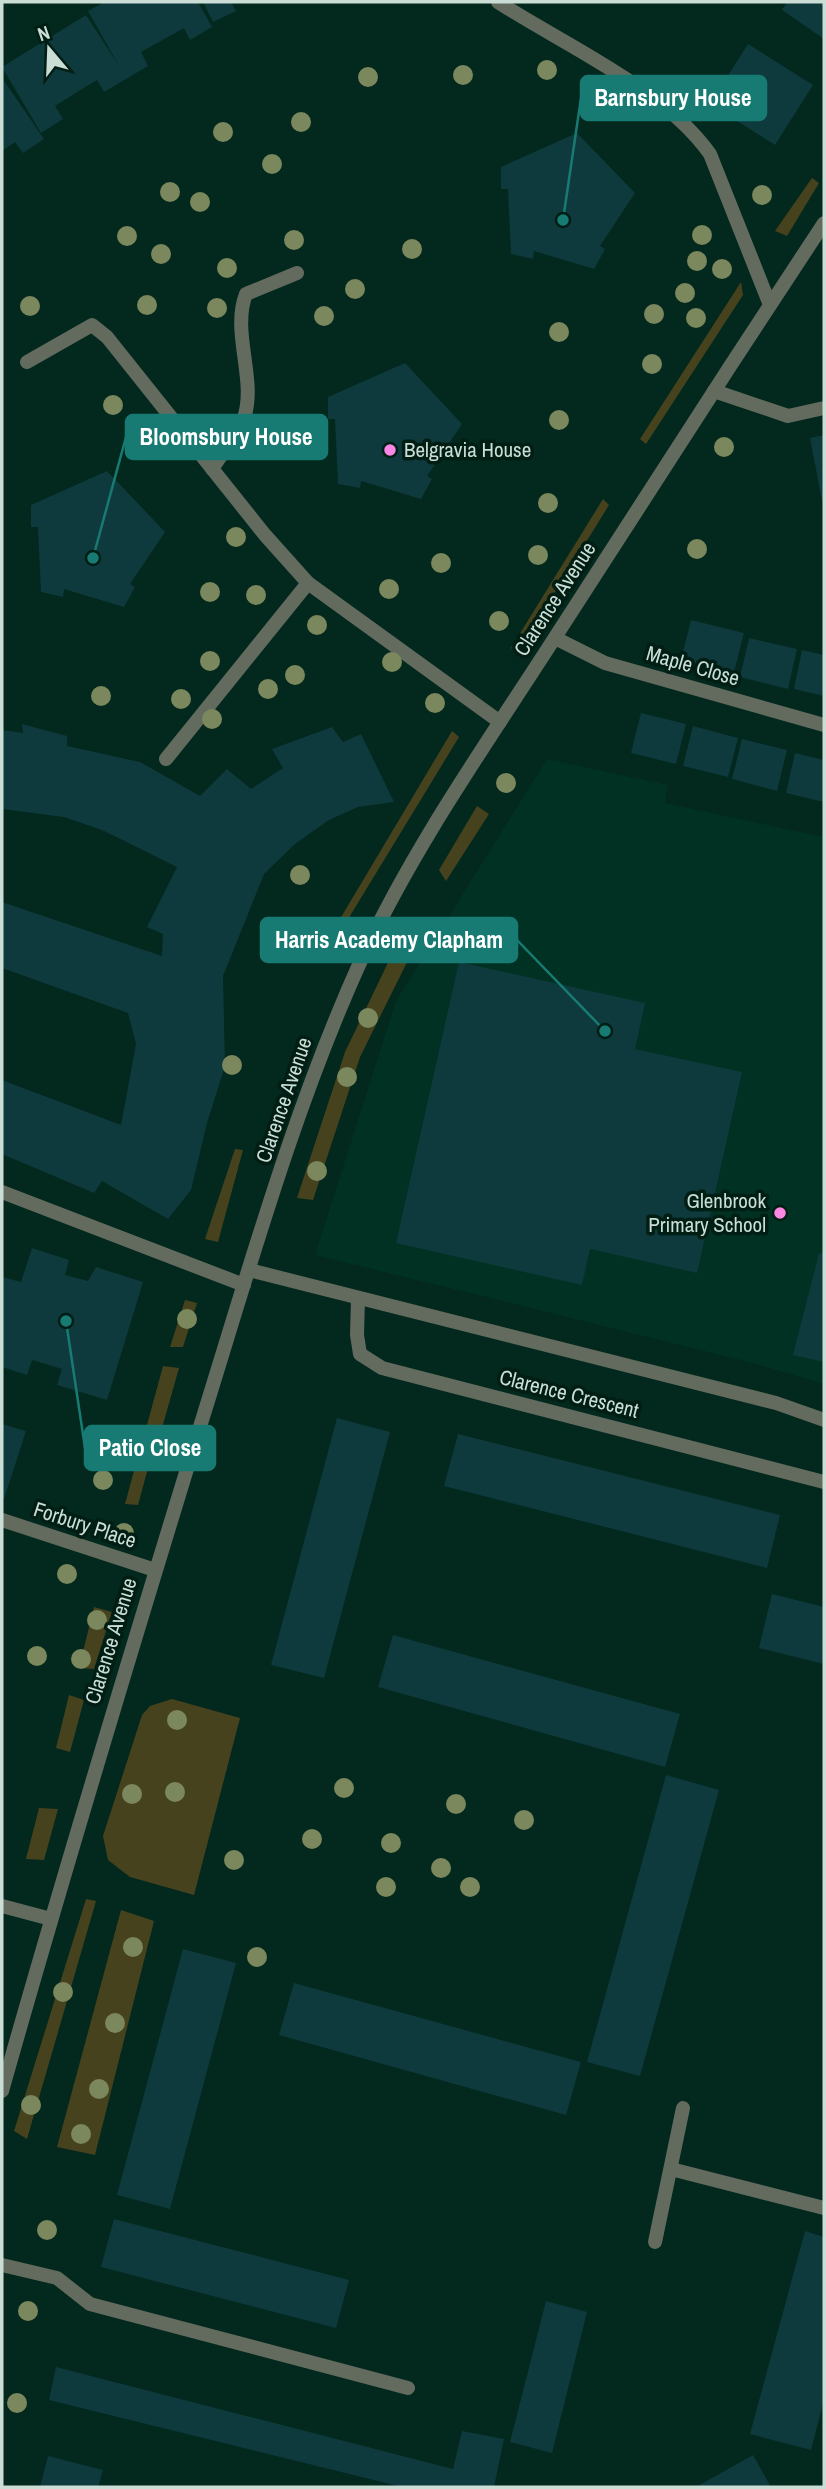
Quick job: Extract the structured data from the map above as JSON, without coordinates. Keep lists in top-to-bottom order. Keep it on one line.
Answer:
{"streets":{"street":["Clarence Avenue","Maple Close","Clarence Crescent","Forbury Place"]},"crossings":[["Clarence Avenue","Maple Close"],["Clarence Avenue","Clarence Crescent"],["Clarence Avenue","Forbury Place"]],"places":["Barnsbury House","Belgravia House","Bloomsbury House","Harris Academy Clapham","Glenbrook Primary School","Patio Close"],"north":"top"}
